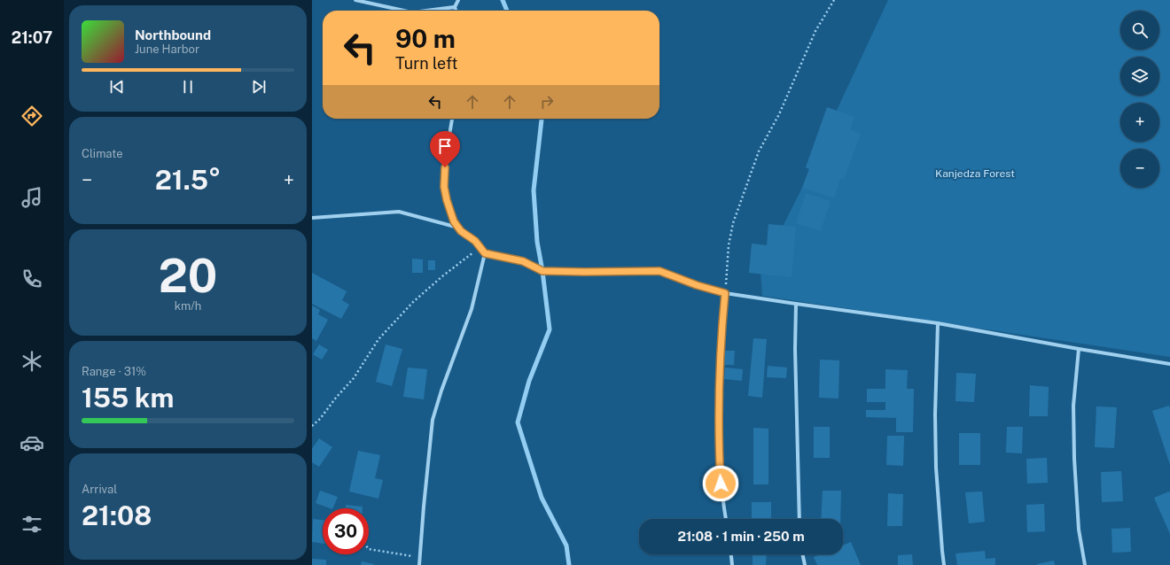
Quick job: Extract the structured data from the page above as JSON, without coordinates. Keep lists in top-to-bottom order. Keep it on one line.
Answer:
{"parks":["Kanjedza Forest"],"page":{"tabs":"21:07","map_buttons":["+","−"],"turn":["90 m","Turn left"],"song":["Northbound","June Harbor"],"tile":["Climate",["20","km/h"],["Range · 31%","155 km"],["Arrival","21:08"]],"heat":["−","21.5°","+"],"limit":"30","trip":"21:08 · 1 min · 250 m"}}
